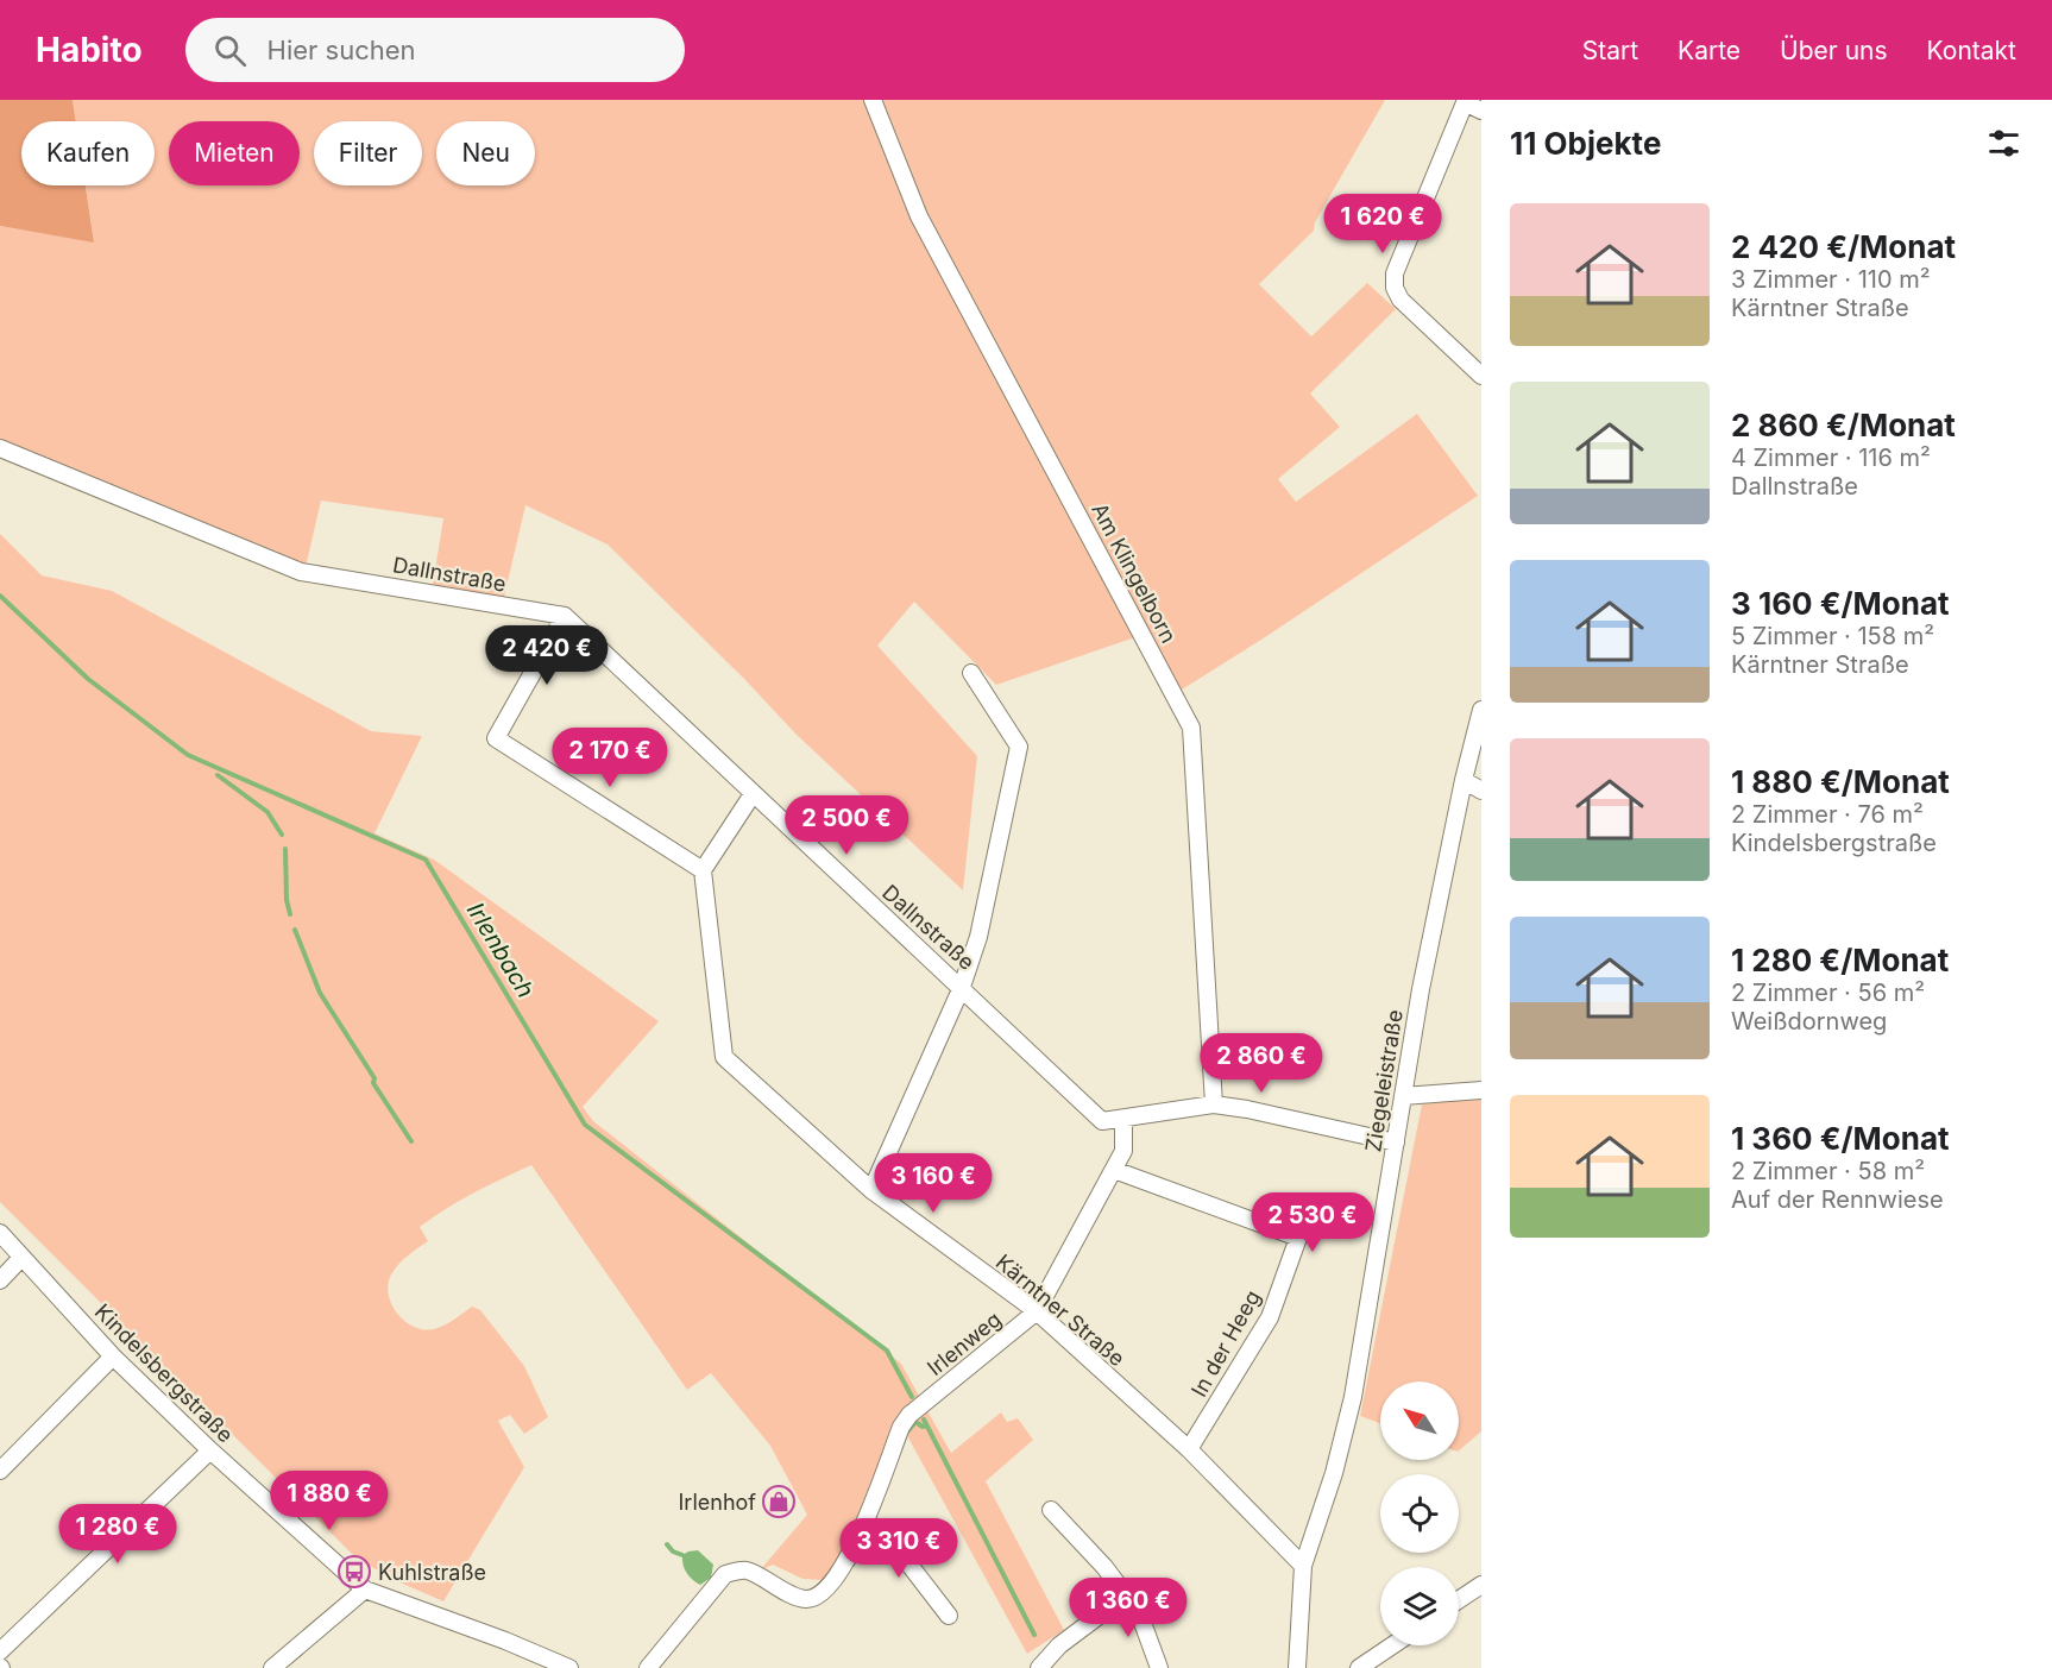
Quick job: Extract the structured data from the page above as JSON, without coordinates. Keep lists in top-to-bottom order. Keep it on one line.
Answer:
{"streets":{"street":["Am Klingelborn","Dallnstraße","Ziegeleistraße","Kärntner Straße","Irlenweg","In der Heeg","Kindelsbergstraße"]},"crossings":[["Am Klingelborn","Dallnstraße"],["Dallnstraße","Ziegeleistraße"],["Dallnstraße","Irlenweg"],["Ziegeleistraße","Kärntner Straße"],["Kärntner Straße","Irlenweg"],["Kärntner Straße","In der Heeg"],["Irlenweg","In der Heeg"]],"water":["Irlenbach"],"places":{"shop":["Irlenhof"],"bus stop":["Kuhlstraße"]},"north":"top left","page":{"header":"Habito","search":"Hier suchen","nav":["Start","Karte","Über uns","Kontakt"],"heading":"11 Objekte","chip":["Kaufen","Mieten","Filter","Neu"],"list":[{"name":"2 420 €/Monat","note":"3 Zimmer · 110 m² · Kärntner Straße"},{"name":"2 860 €/Monat","note":"4 Zimmer · 116 m² · Dallnstraße"},{"name":"3 160 €/Monat","note":"5 Zimmer · 158 m² · Kärntner Straße"},{"name":"1 880 €/Monat","note":"2 Zimmer · 76 m² · Kindelsbergstraße"},{"name":"1 280 €/Monat","note":"2 Zimmer · 56 m² · Weißdornweg"},{"name":"1 360 €/Monat","note":"2 Zimmer · 58 m² · Auf der Rennwiese"}],"price":["1 620 €","2 420 €","2 170 €","2 500 €","2 860 €","3 160 €","2 530 €","1 880 €","1 280 €","3 310 €","1 360 €"]}}
